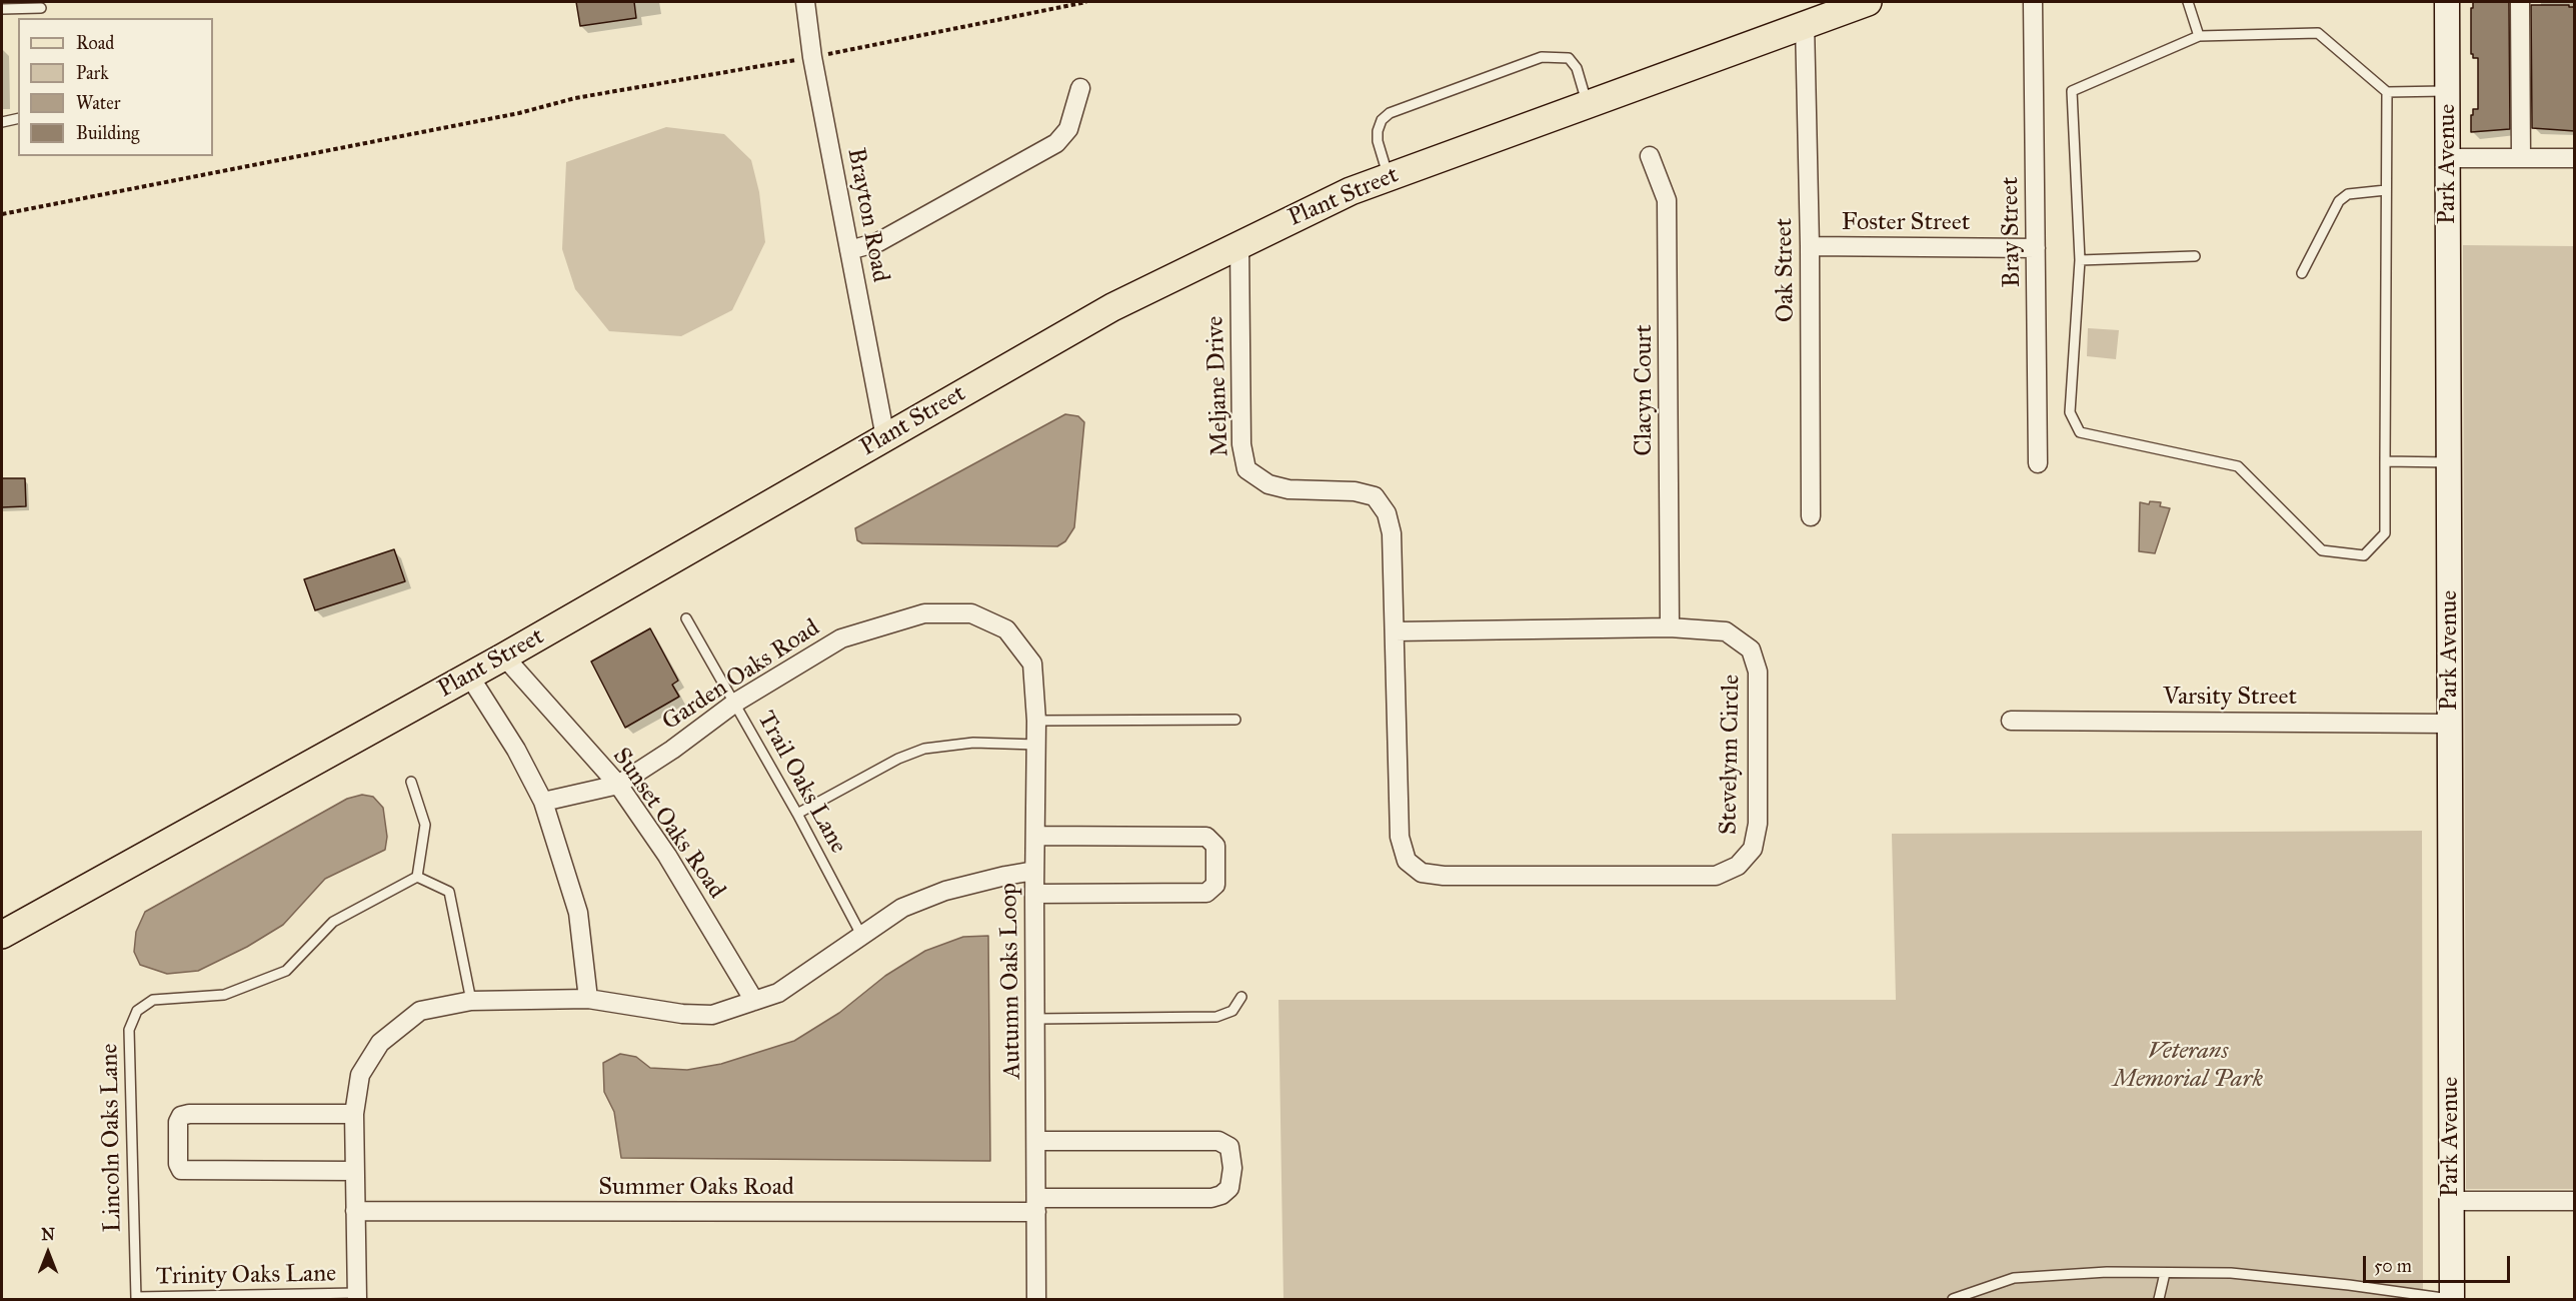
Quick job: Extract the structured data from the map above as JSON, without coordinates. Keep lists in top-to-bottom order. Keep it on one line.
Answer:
{"streets":{"main road":["Plant Street"],"street":["Park Avenue","Brayton Road","Foster Street","Bray Street","Oak Street","Meljane Drive","Clacyn Court","Garden Oaks Road","Varsity Street","Stevelynn Circle","Sunset Oaks Road","Autumn Oaks Loop","Summer Oaks Road"],"lane":["Trail Oaks Lane","Lincoln Oaks Lane","Trinity Oaks Lane"]},"crossings":[["Park Avenue","Varsity Street"],["Plant Street","Brayton Road"],["Plant Street","Oak Street"],["Plant Street","Meljane Drive"],["Plant Street","Sunset Oaks Road"],["Foster Street","Bray Street"],["Foster Street","Oak Street"],["Meljane Drive","Stevelynn Circle"],["Clacyn Court","Stevelynn Circle"],["Garden Oaks Road","Trail Oaks Lane"],["Garden Oaks Road","Sunset Oaks Road"],["Garden Oaks Road","Autumn Oaks Loop"],["Trail Oaks Lane","Autumn Oaks Loop"],["Sunset Oaks Road","Autumn Oaks Loop"],["Autumn Oaks Loop","Summer Oaks Road"],["Autumn Oaks Loop","Trinity Oaks Lane"],["Lincoln Oaks Lane","Trinity Oaks Lane"]],"parks":["Veterans Memorial Park"],"legend":["Road","Park","Water","Building"],"scale_bar":"50 m","north":"top"}
